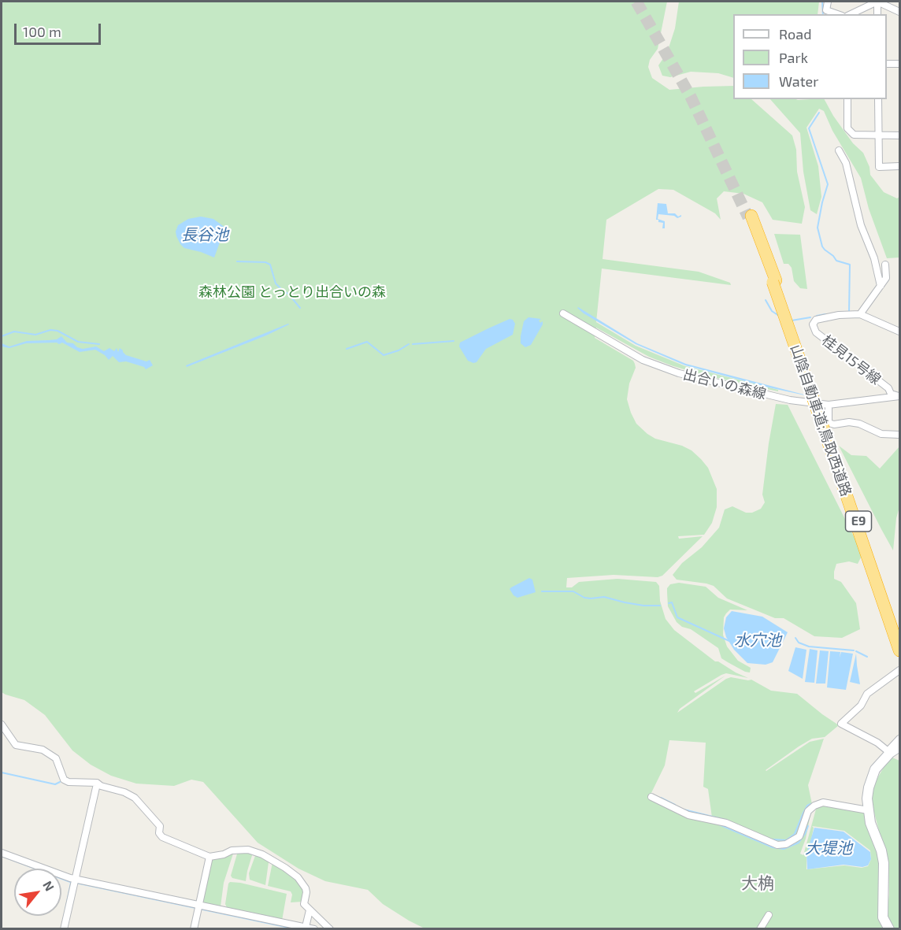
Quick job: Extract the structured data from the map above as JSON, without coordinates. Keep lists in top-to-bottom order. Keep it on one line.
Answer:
{"streets":{"highway":["山陰自動車道;鳥取西道路","E9"],"street":["桂見15号線","出合いの森線"]},"crossings":[["桂見15号線","出合いの森線"]],"districts":["大桷"],"water":["長谷池","水穴池","大堤池"],"parks":["森林公園 とっとり出合いの森"],"legend":["Road","Park","Water"],"scale_bar":"100 m","north":"top right"}
